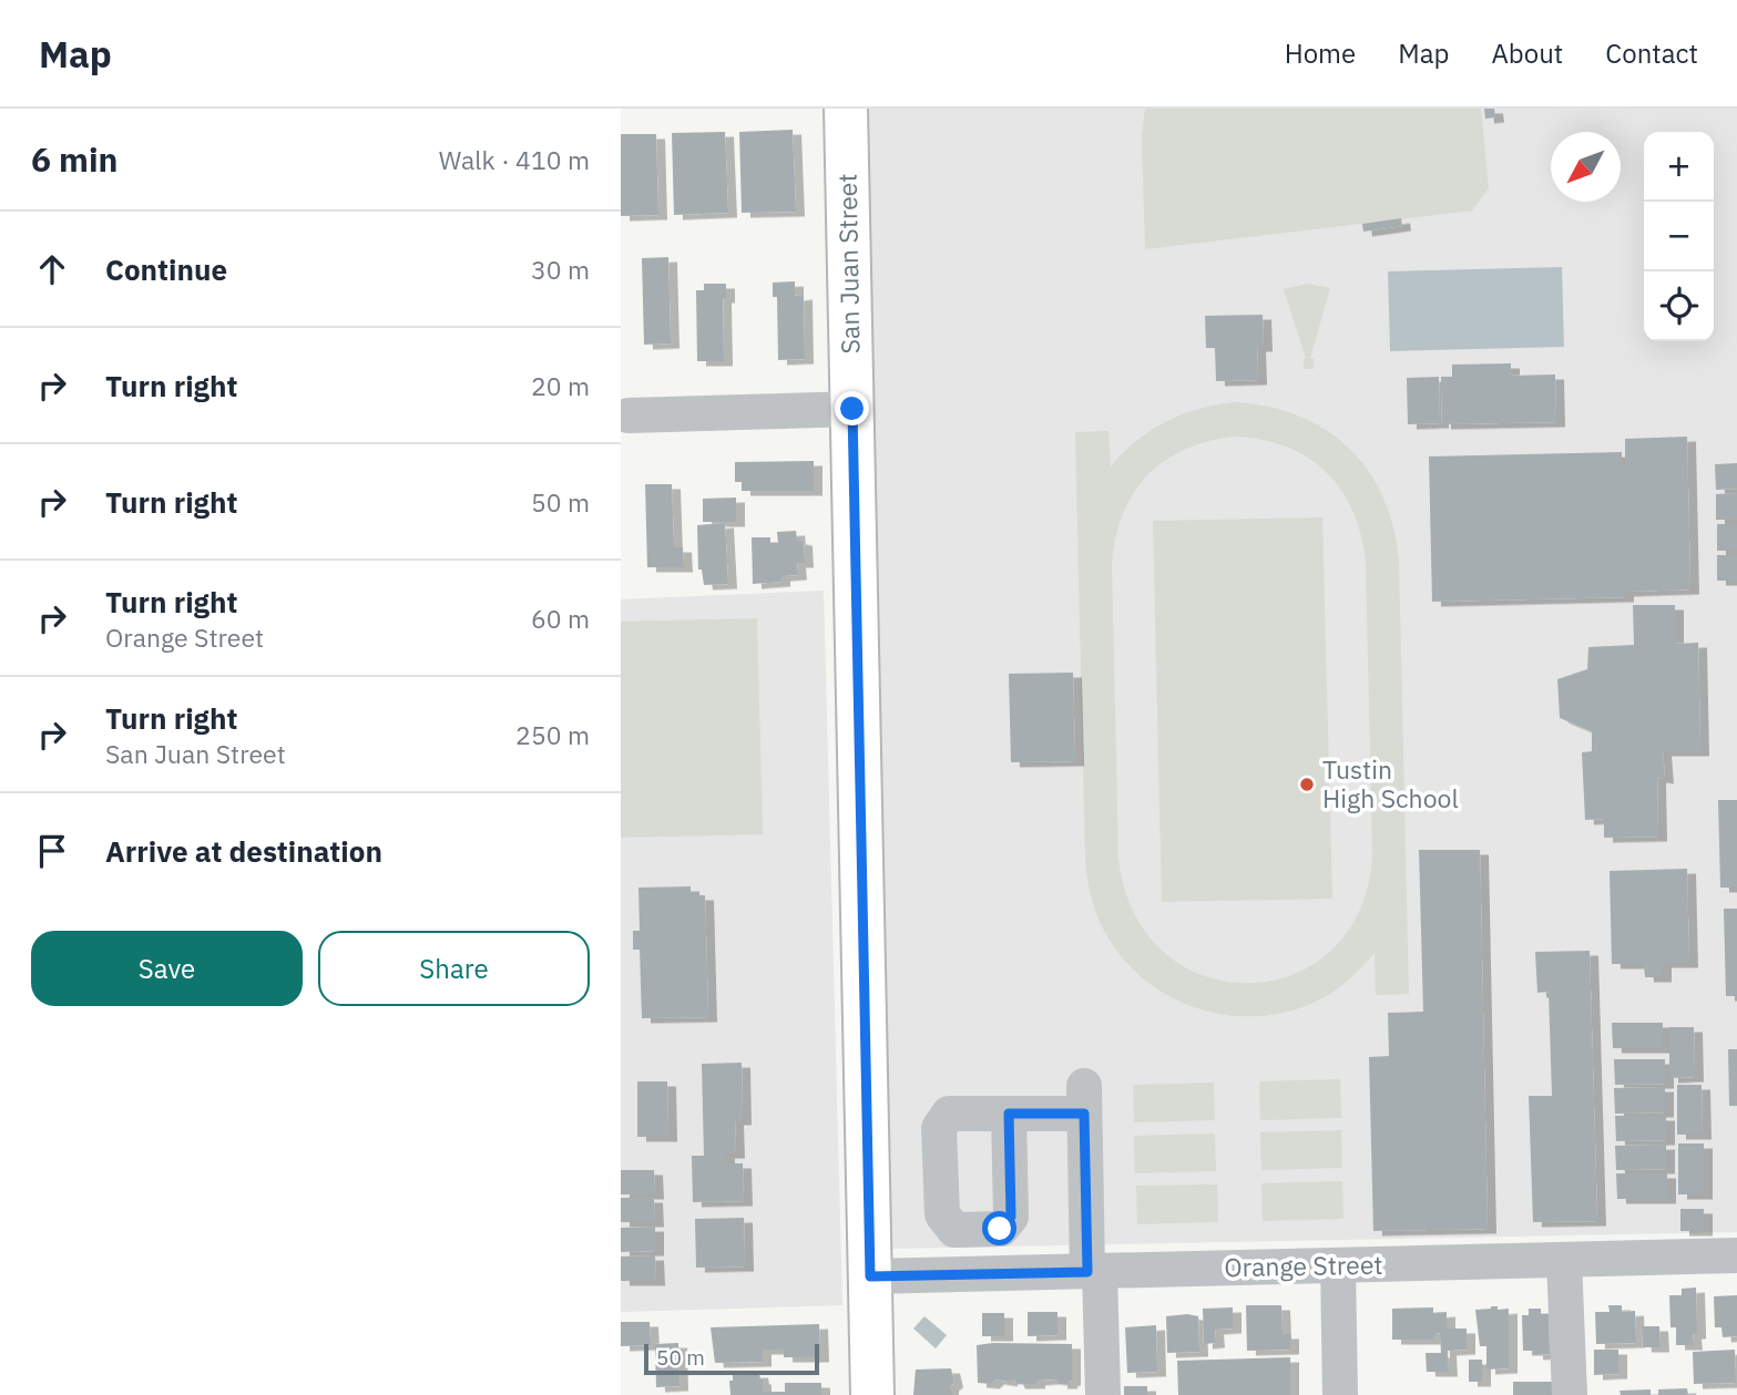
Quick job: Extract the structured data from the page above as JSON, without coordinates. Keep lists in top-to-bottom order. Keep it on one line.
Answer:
{"streets":{"main road":["San Juan Street"],"street":["Orange Street"]},"crossings":[["San Juan Street","Orange Street"]],"places":["Tustin High School"],"scale_bar":"50 m","north":"bottom left","page":{"header":"Map","nav":["Home","Map","About","Contact"],"heading":["6 min","Walk · 410 m"],"map_buttons":["+","−"],"list":[["Continue","30 m"],["Turn right","20 m"],["Turn right","50 m"],["Turn right","Orange Street","60 m"],["Turn right","San Juan Street","250 m"],"Arrive at destination"],"buttons":["Save","Share"],"scale":"50 m"}}
